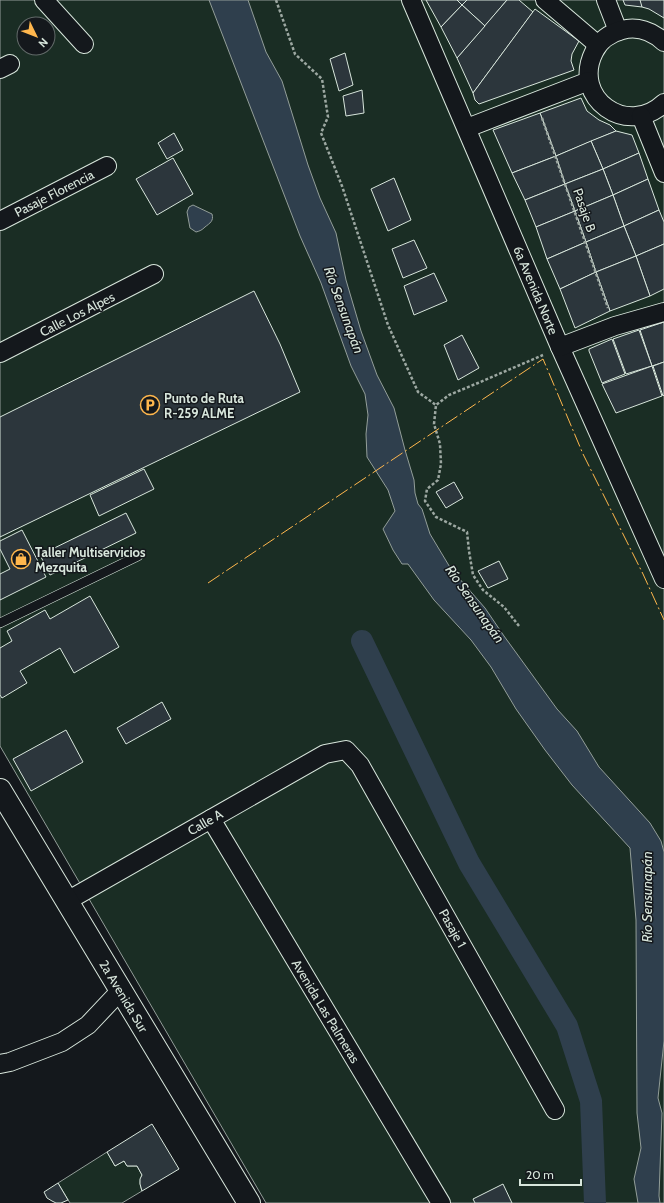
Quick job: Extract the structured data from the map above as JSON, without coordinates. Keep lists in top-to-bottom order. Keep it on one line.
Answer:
{"streets":{"street":["Pasaje Florencia","6a Avenida Norte","Calle Los Alpes","Calle A","Pasaje 1","2a Avenida Sur","Avenida Las Palmeras"],"path":["Pasaje B"]},"crossings":[["Calle A","Pasaje 1"],["Calle A","2a Avenida Sur"],["Calle A","Avenida Las Palmeras"]],"water":["Río Sensunapán"],"places":{"parking":["Punto de Ruta R-259 ALME"],"shop":["Taller Multiservicios Mezquita"]},"scale_bar":"20 m","north":"bottom right"}
